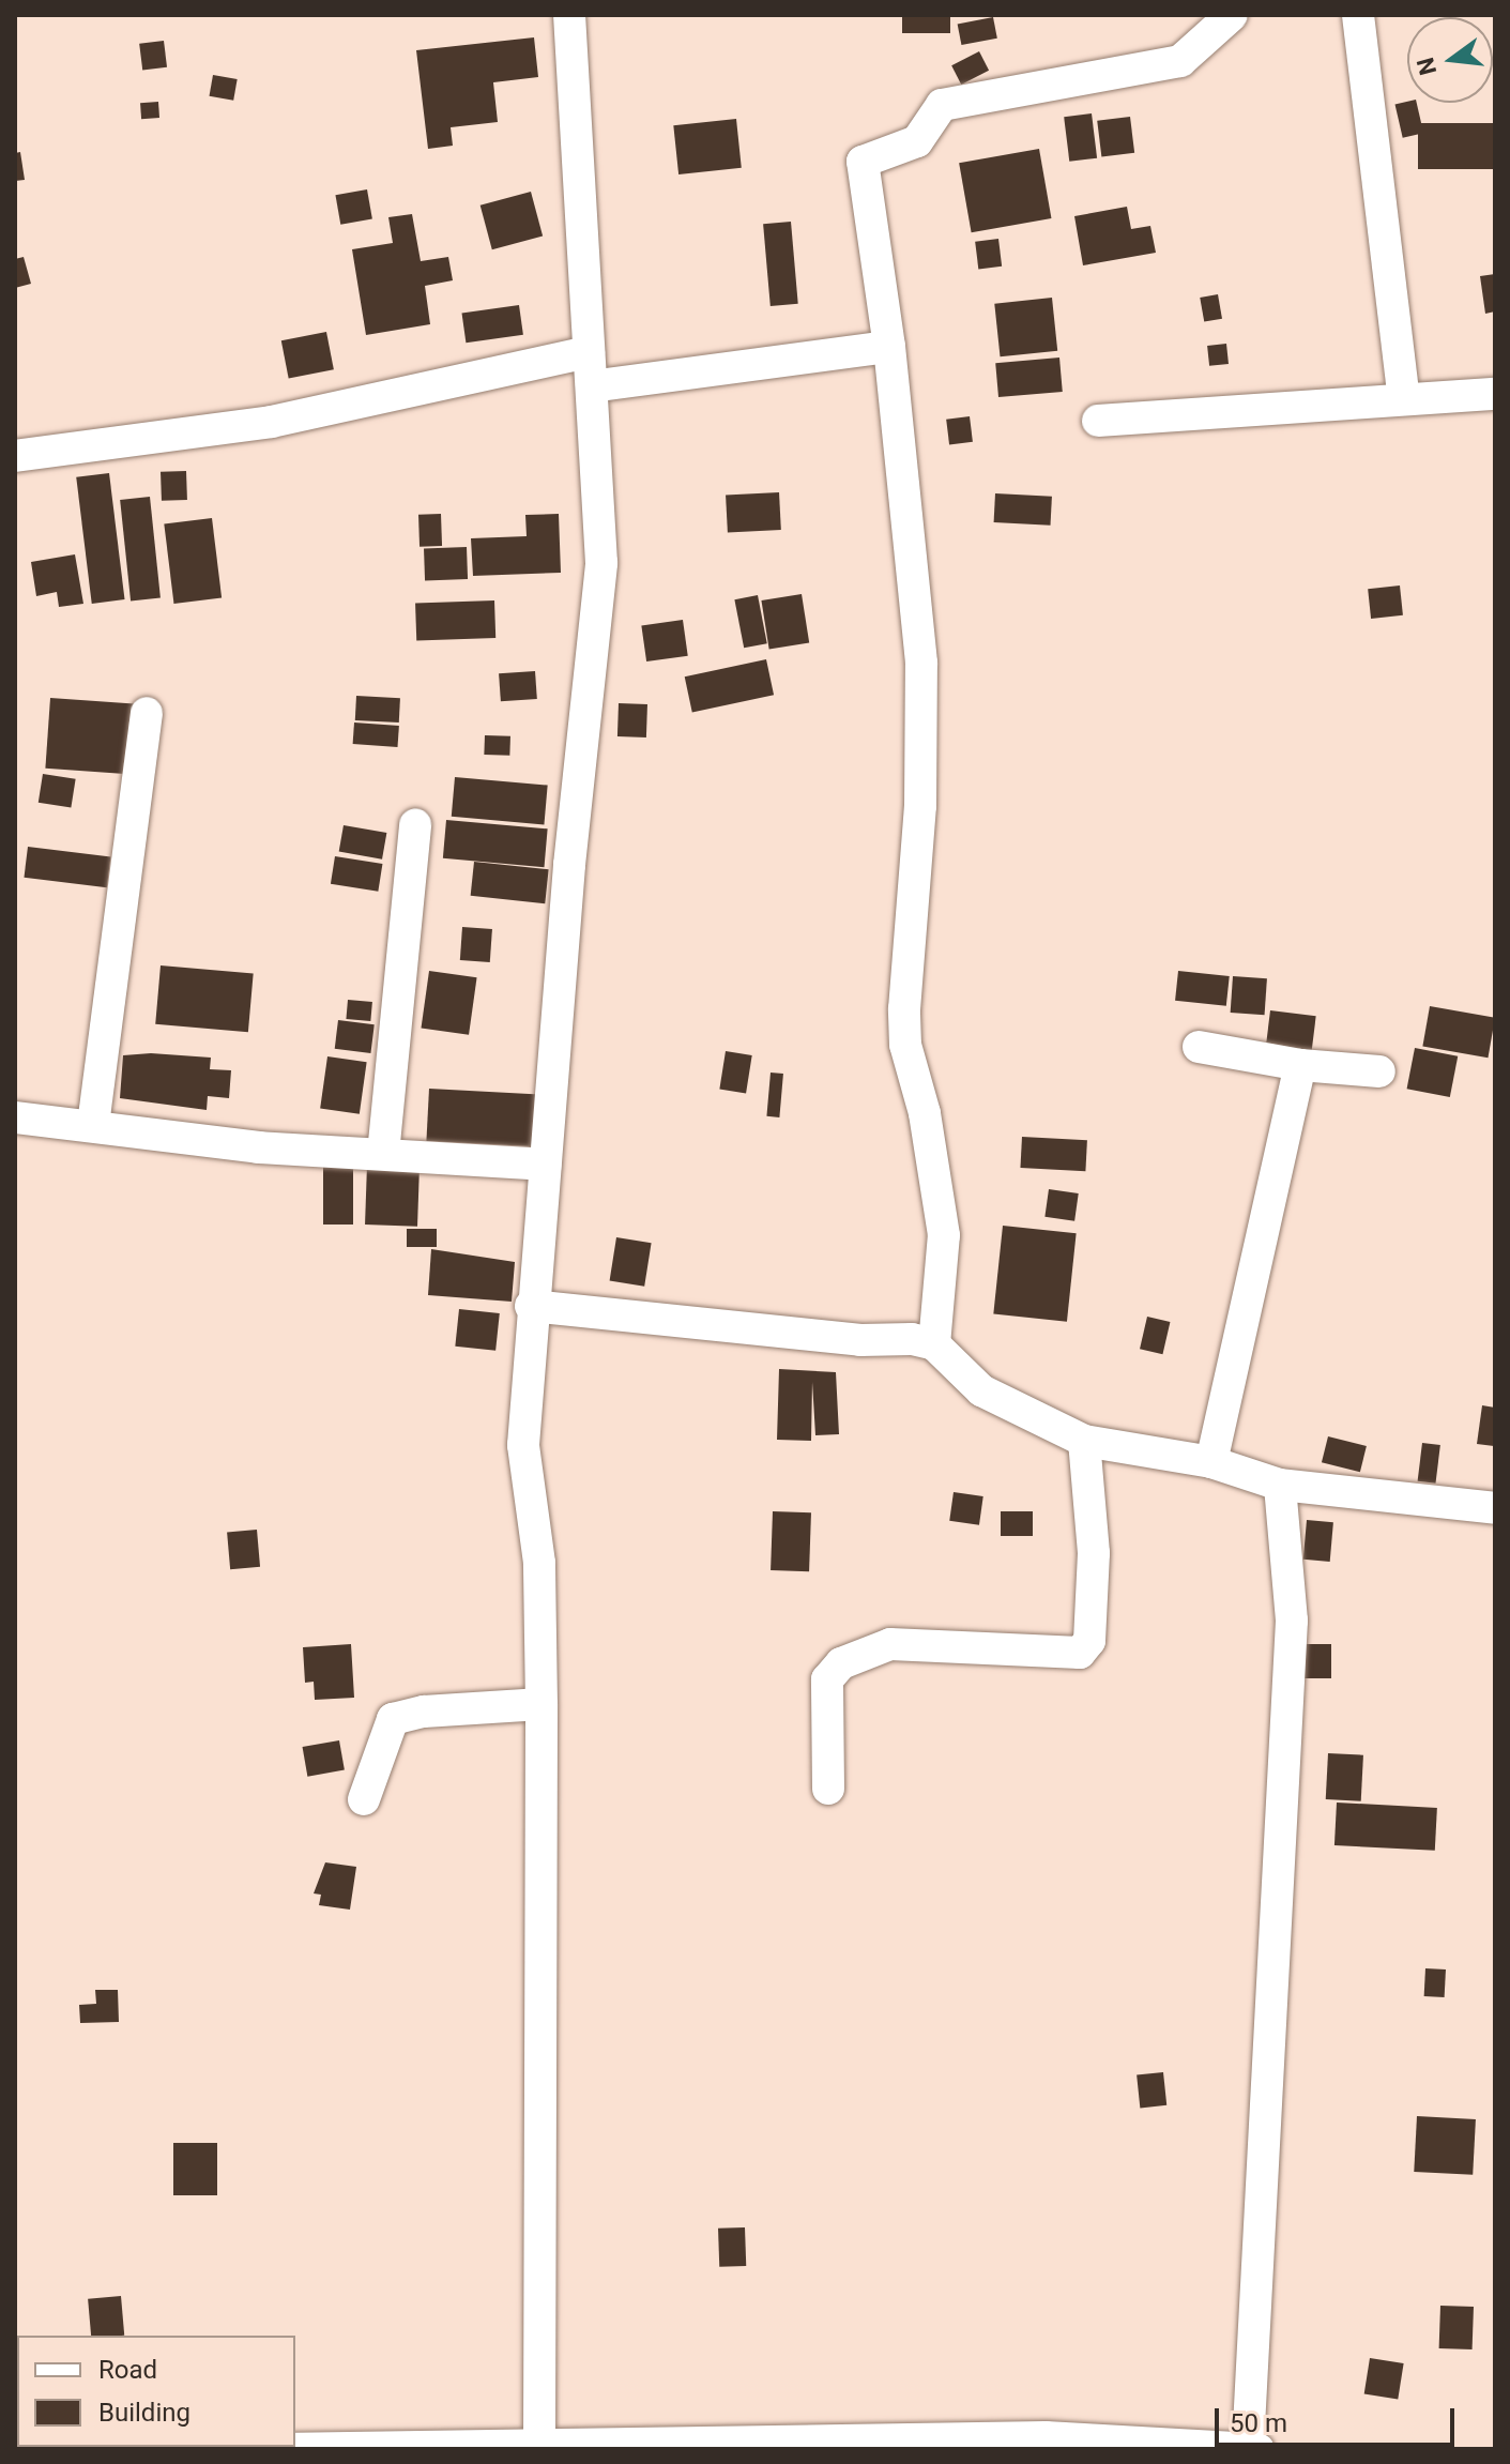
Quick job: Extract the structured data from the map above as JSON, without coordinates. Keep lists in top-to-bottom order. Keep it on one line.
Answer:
{"legend":["Road","Building"],"scale_bar":"50 m","north":"left"}
